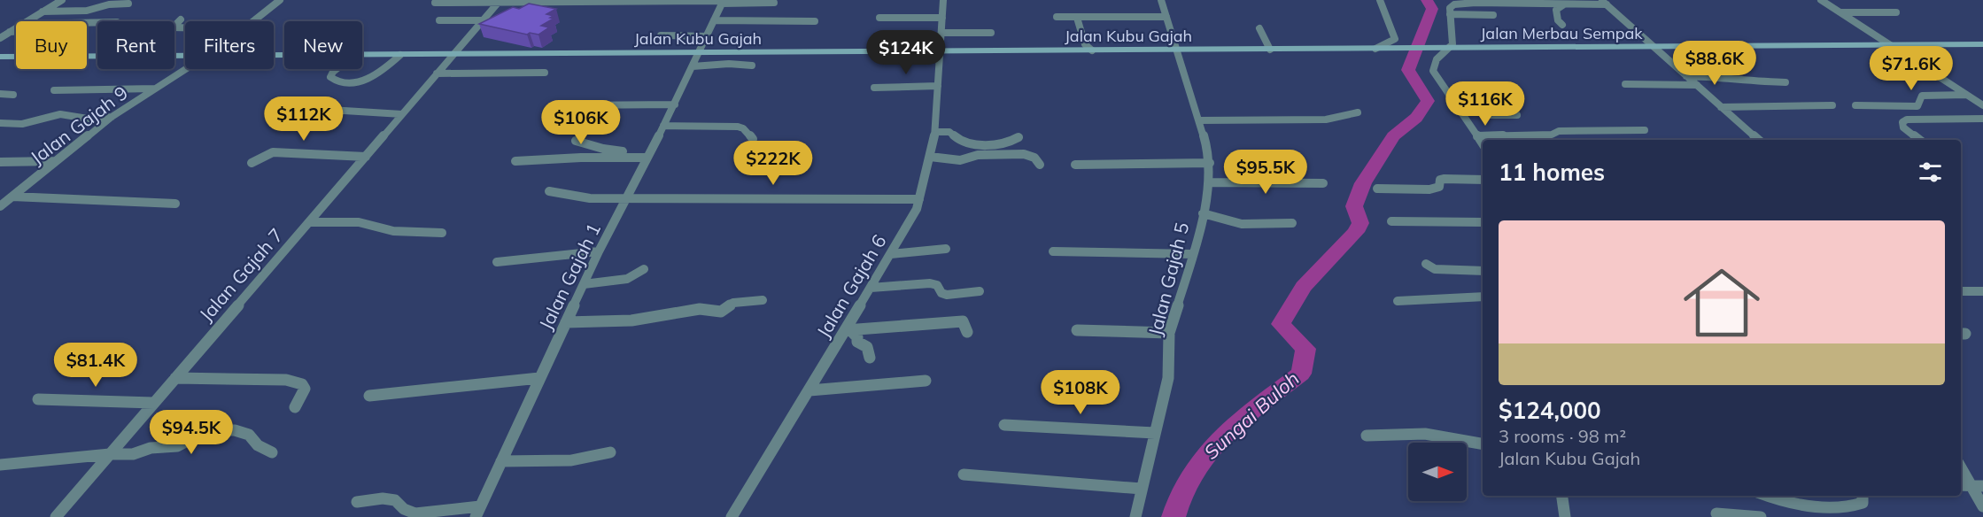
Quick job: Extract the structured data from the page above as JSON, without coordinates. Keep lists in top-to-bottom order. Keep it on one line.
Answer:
{"streets":{"street":["Jalan Merbau Sempak","Jalan Kubu Gajah","Jalan Gajah 9","Jalan Gajah 7","Jalan Gajah 1","Jalan Gajah 5","Jalan Gajah 6"]},"crossings":[["Jalan Merbau Sempak","Jalan Kubu Gajah"],["Jalan Kubu Gajah","Jalan Gajah 7"],["Jalan Kubu Gajah","Jalan Gajah 1"],["Jalan Kubu Gajah","Jalan Gajah 5"],["Jalan Kubu Gajah","Jalan Gajah 6"]],"water":["Sungai Buloh"],"north":"right","page":{"chip":["Buy","Rent","Filters","New"],"price":["$124K","$88.6K","$71.6K","$116K","$112K","$106K","$222K","$95.5K","$81.4K","$108K","$94.5K"],"heading":"11 homes","list":[{"name":"$124,000","note":"3 rooms · 98 m² · Jalan Kubu Gajah"}]}}
